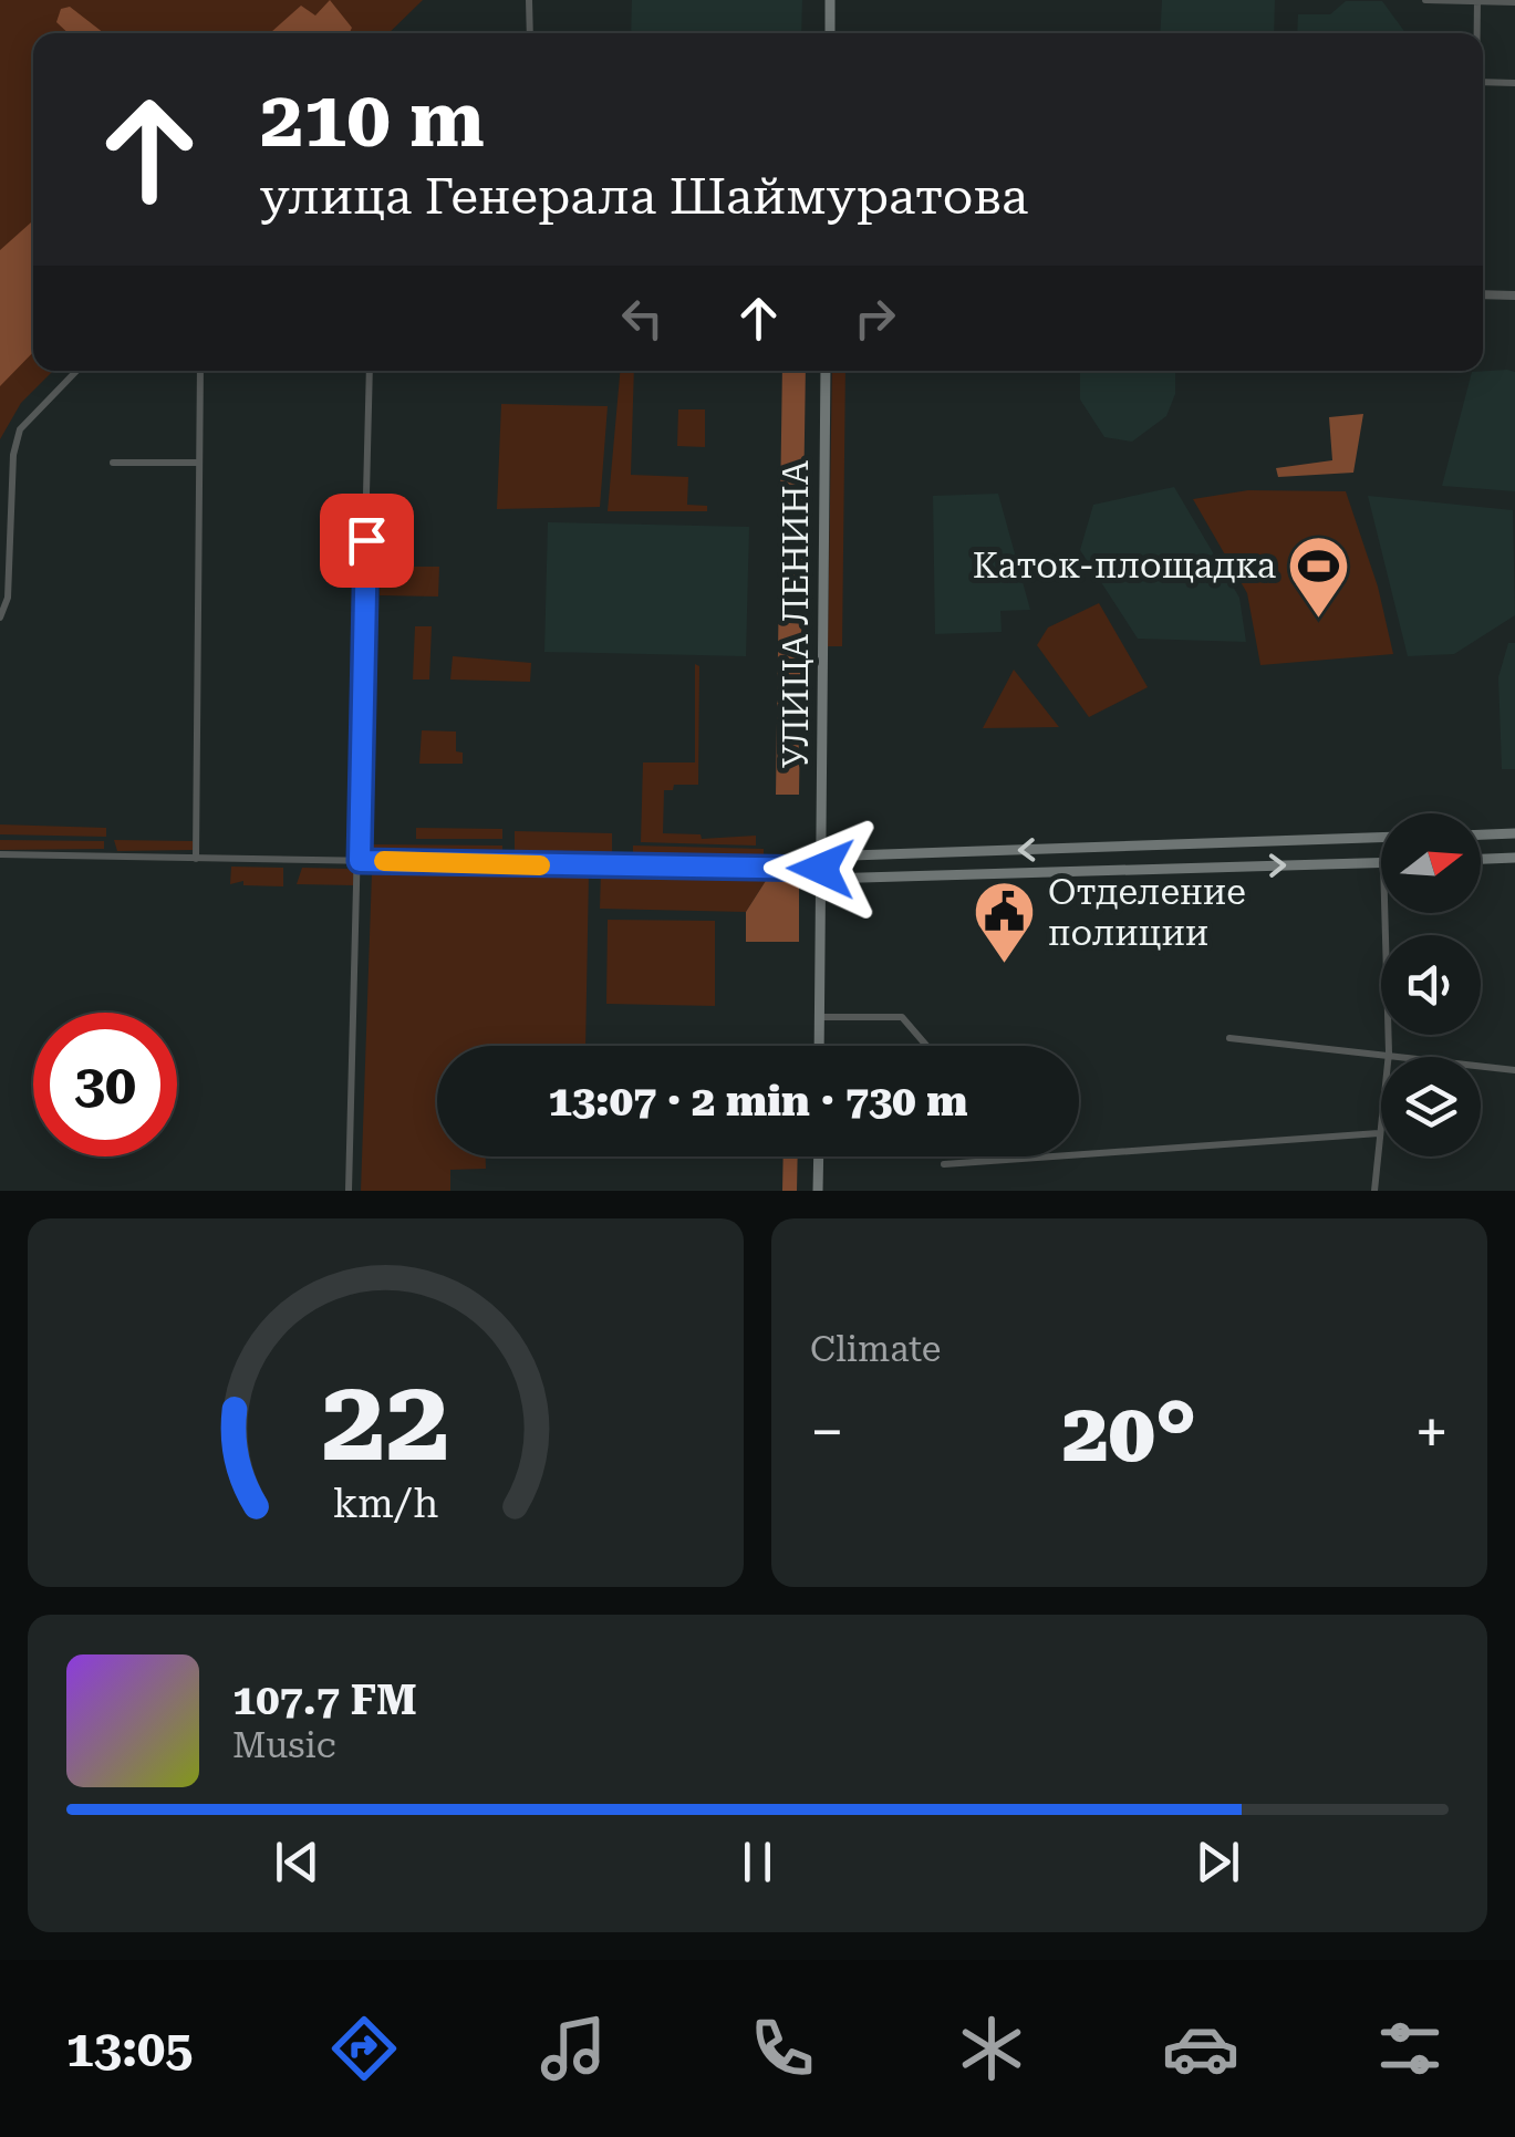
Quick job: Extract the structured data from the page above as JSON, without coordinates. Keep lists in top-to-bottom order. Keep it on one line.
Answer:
{"streets":{"main road":["УЛИЦА ЛЕНИНА"]},"places":{"sports":["Каток-площадка"],"public building":["Отделение полиции"]},"north":"right","page":{"turn":["210 m","улица Генерала Шаймуратова"],"limit":"30","trip":"13:07 · 2 min · 730 m","tile":"Climate","heat":["−","20°","+"],"song":["107.7 FM","Music"],"tabs":"13:05","gauge":["22","km/h"]}}
